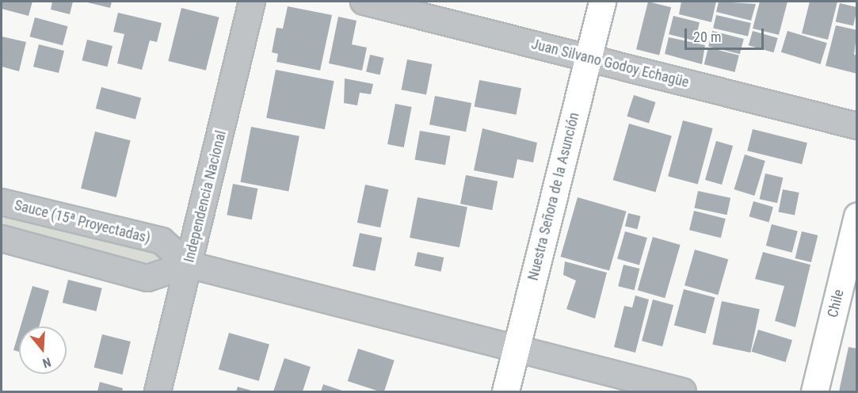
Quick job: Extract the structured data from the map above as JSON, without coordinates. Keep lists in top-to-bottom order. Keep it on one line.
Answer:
{"streets":{"street":["Juan Silvano Godoy Echagüe","Independencia Nacional","Nuestra Señora de la Asunción","Sauce (15ª Proyectadas)","Chile"]},"crossings":[["Juan Silvano Godoy Echagüe","Nuestra Señora de la Asunción"],["Independencia Nacional","Sauce (15ª Proyectadas)"]],"scale_bar":"20 m","north":"bottom"}
